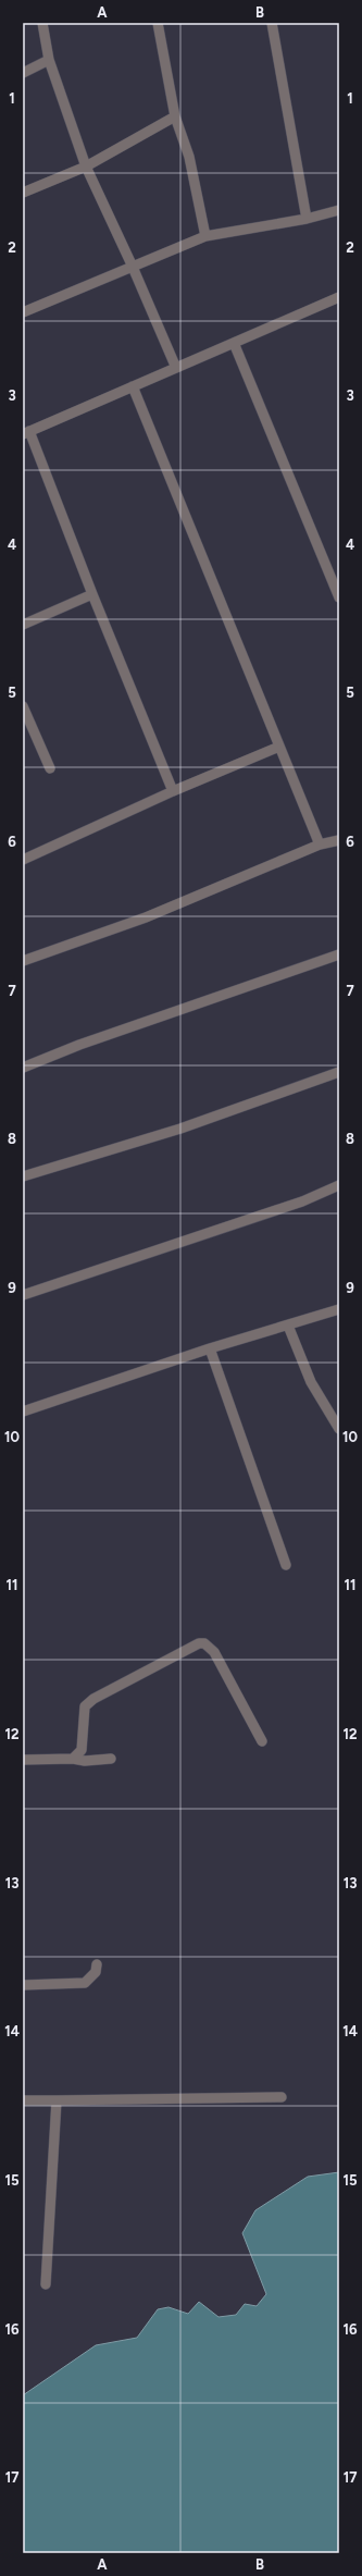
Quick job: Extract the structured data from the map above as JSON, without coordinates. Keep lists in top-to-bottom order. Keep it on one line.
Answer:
{"grid":{"columns":["A","B"],"rows":["1","2","3","4","5","6","7","8","9","10","11","12","13","14","15","16","17"]}}
